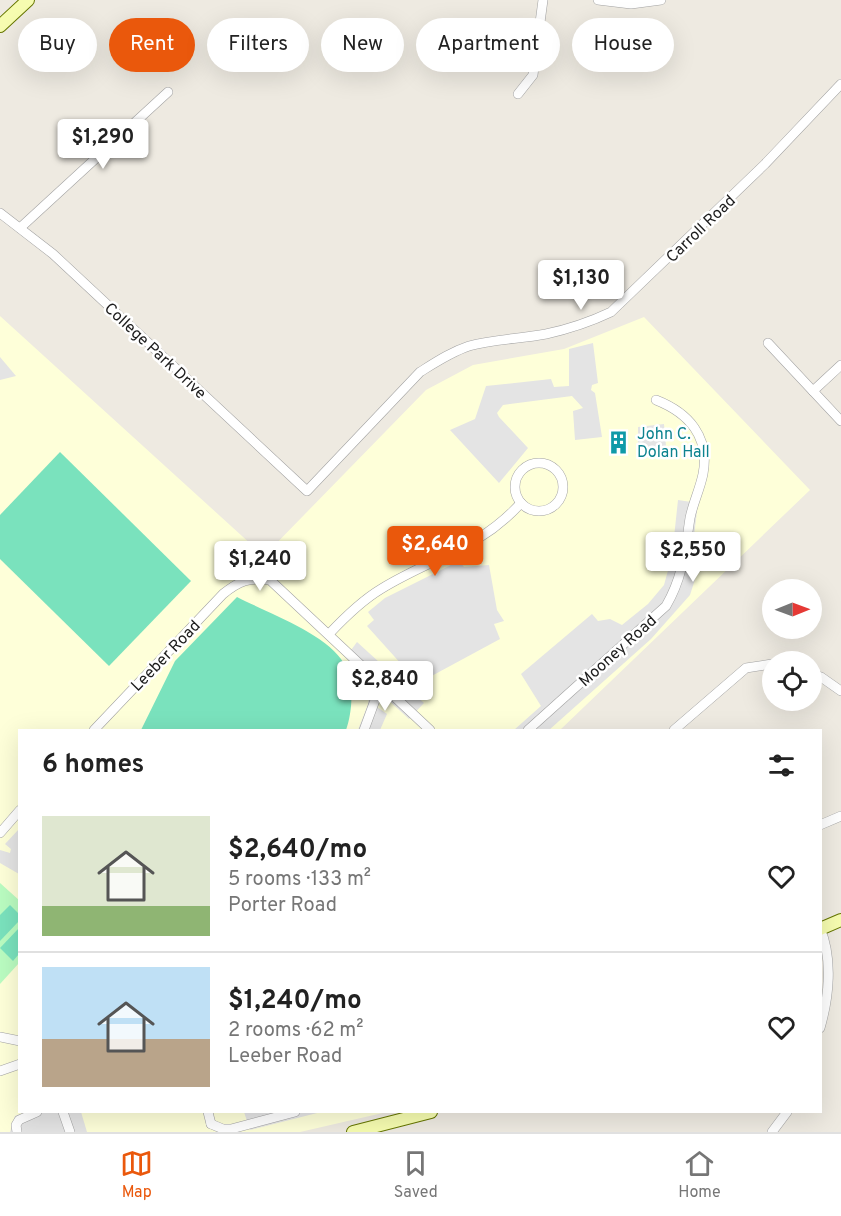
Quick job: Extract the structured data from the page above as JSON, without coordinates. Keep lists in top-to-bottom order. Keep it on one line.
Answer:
{"streets":{"street":["Carroll Road","College Park Drive","Mooney Road","Leeber Road"]},"crossings":[["Carroll Road","College Park Drive"]],"places":{"building":["John C. Dolan Hall"]},"north":"right","page":{"chip":["Buy","Rent","Filters","New","Apartment","House"],"price":["$1,290","$1,130","$2,640","$2,550","$1,240","$2,840"],"heading":"6 homes","list":[{"name":"$2,640/mo","note":"5 rooms · 133 m² · Porter Road"},{"name":"$1,240/mo","note":"2 rooms · 62 m² · Leeber Road"}],"tabs":["Map","Saved","Home"]}}
